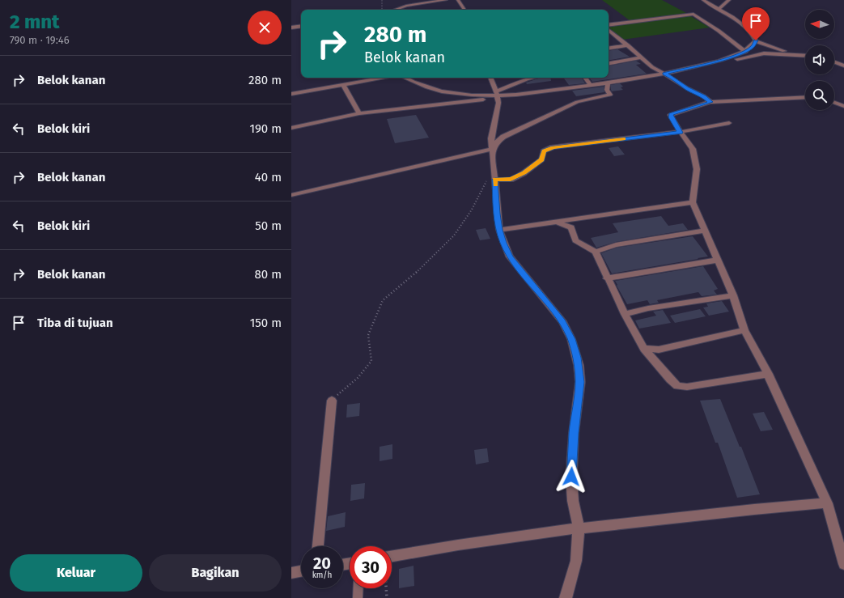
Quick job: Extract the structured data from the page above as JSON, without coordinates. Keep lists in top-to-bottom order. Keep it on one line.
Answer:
{"north":"left","page":{"heading":["2 mnt","790 m · 19:46"],"turn":["280 m","Belok kanan"],"list":[{"name":"Belok kanan","value":"280 m"},{"name":"Belok kiri","value":"190 m"},{"name":"Belok kanan","value":"40 m"},{"name":"Belok kiri","value":"50 m"},{"name":"Belok kanan","value":"80 m"},{"name":"Tiba di tujuan","value":"150 m"}],"speed":"20 km/h","limit":"30","buttons":["Keluar","Bagikan"]}}
